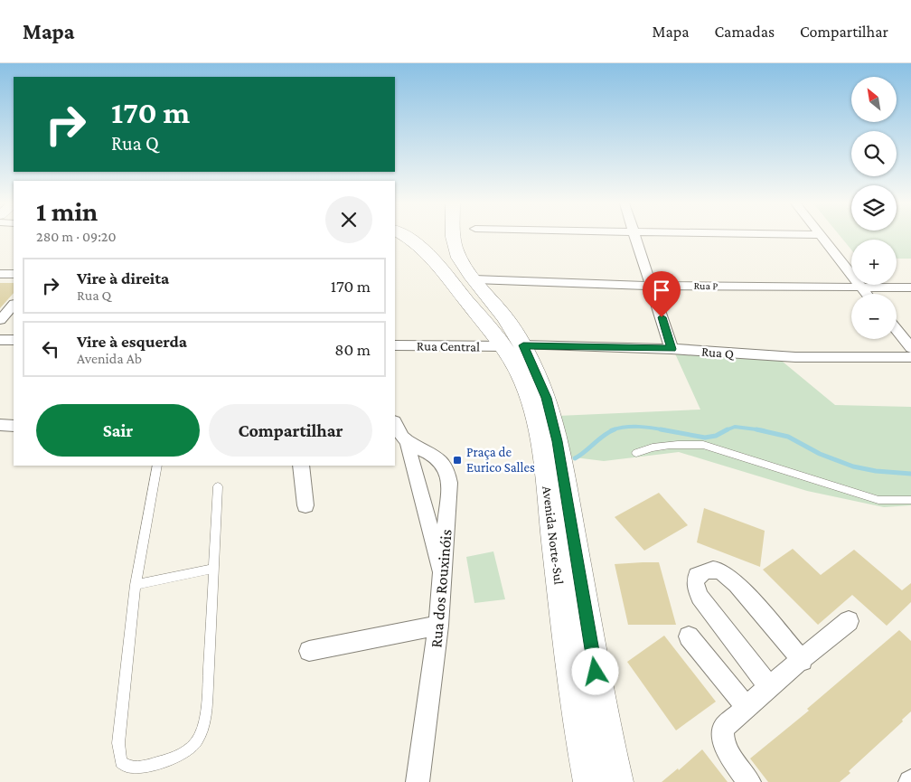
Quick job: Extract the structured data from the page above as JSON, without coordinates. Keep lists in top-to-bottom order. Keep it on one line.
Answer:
{"streets":{"main road":["Avenida Norte-Sul"],"street":["Rua P","Rua Central","Rua Q","Rua dos Rouxinóis"]},"crossings":[["Rua P","Avenida Norte-Sul"],["Rua Central","Rua Q"],["Rua Central","Avenida Norte-Sul"],["Rua Q","Avenida Norte-Sul"]],"places":{"transit":["Praça de Eurico Salles"]},"north":"top left","page":{"header":"Mapa","nav":["Mapa","Camadas","Compartilhar"],"map_buttons":["+","−"],"turn":["170 m","Rua Q"],"heading":["1 min","280 m · 09:20"],"list":[{"name":"Vire à direita","note":"Rua Q","value":"170 m"},{"name":"Vire à esquerda","note":"Avenida Ab","value":"80 m"}],"buttons":["Sair","Compartilhar"]}}
